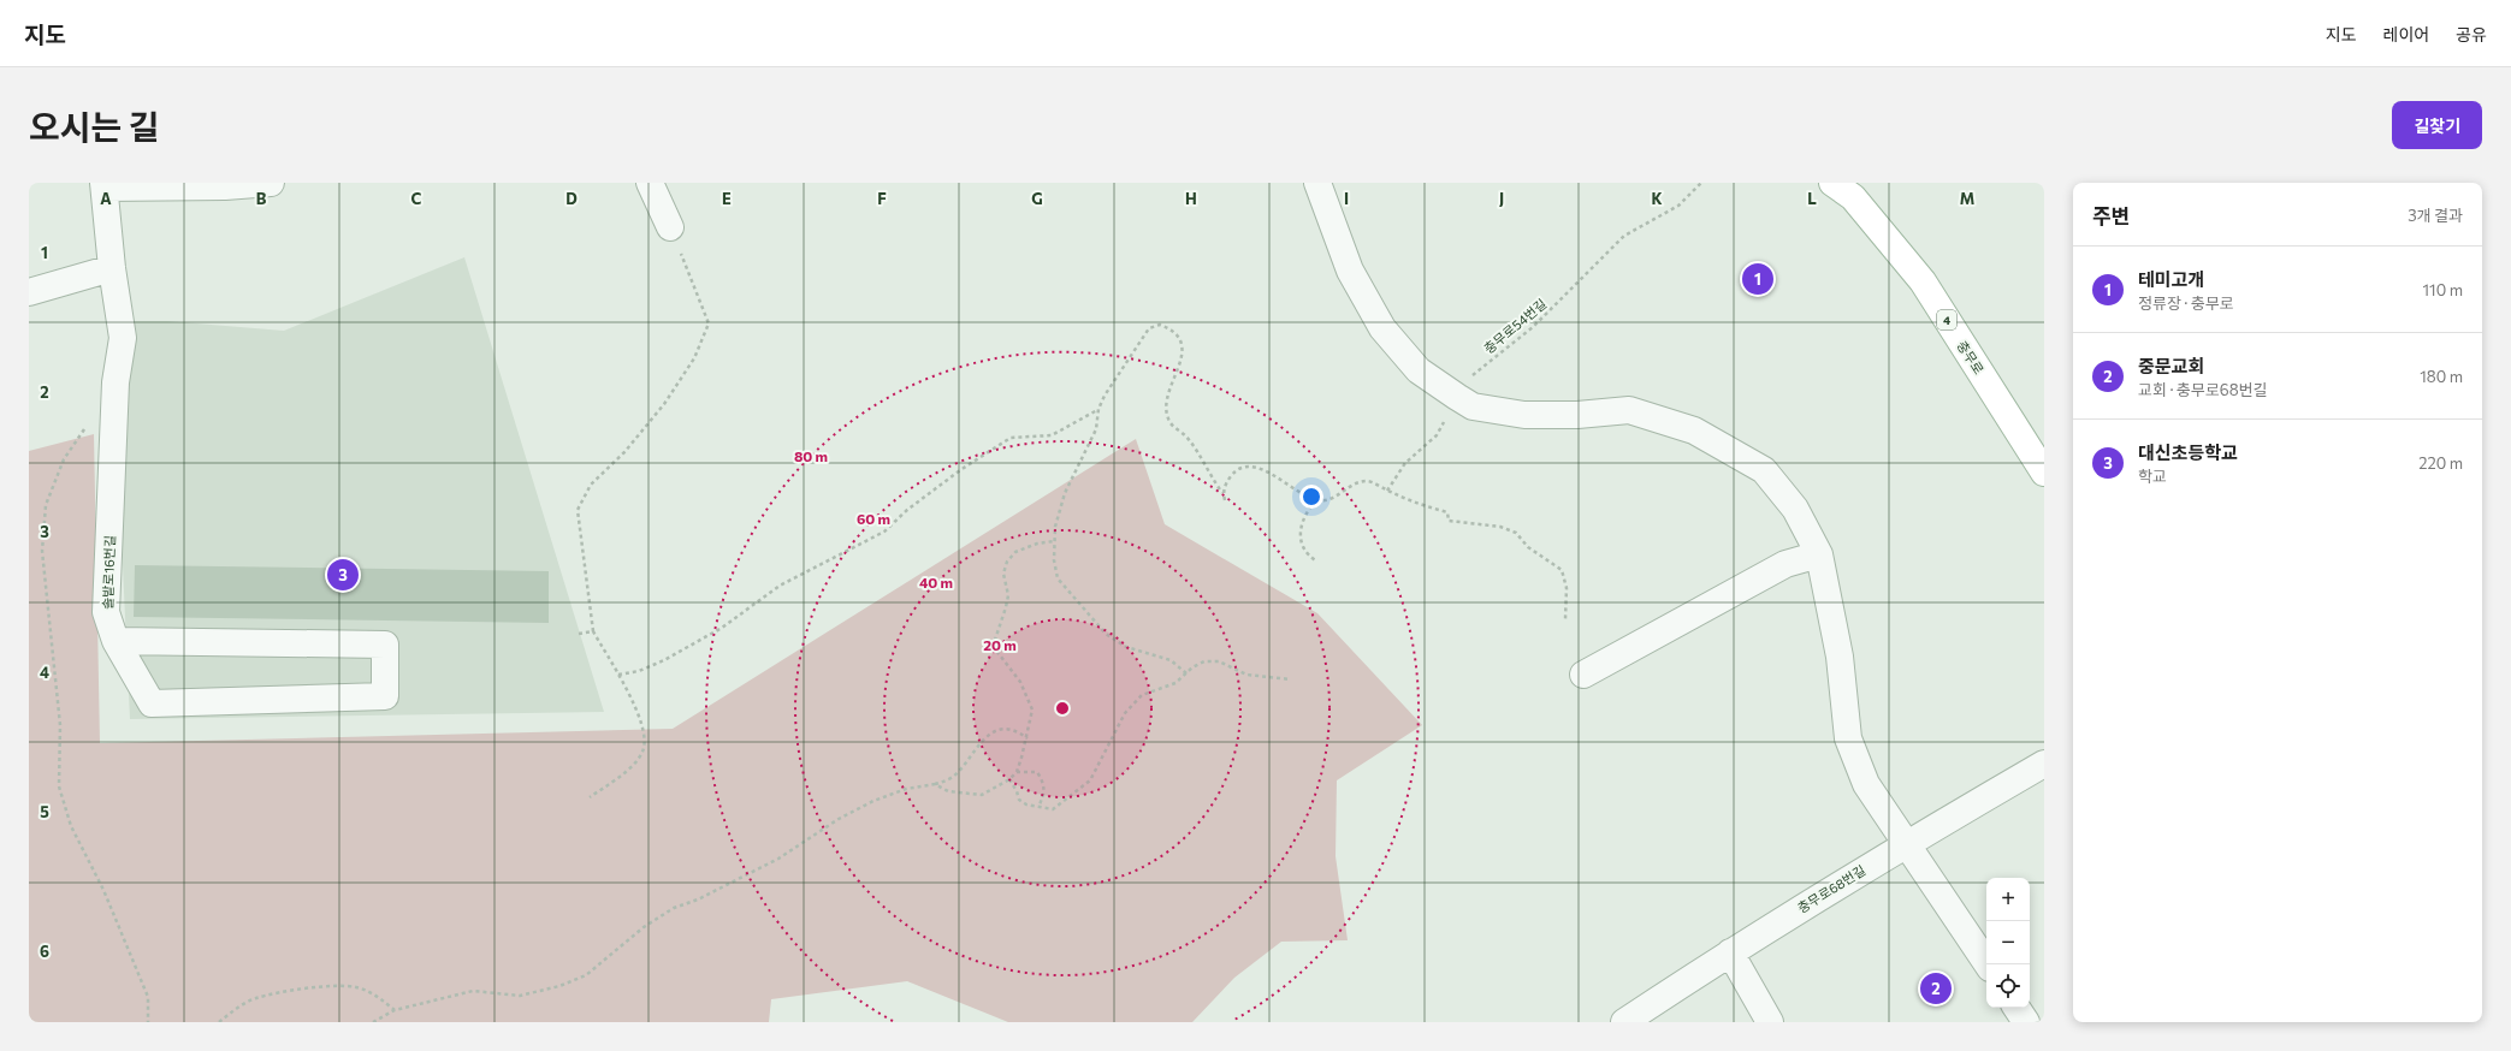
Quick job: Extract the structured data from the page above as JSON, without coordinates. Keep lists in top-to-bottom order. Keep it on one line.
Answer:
{"streets":{"main road":["4","충무로"],"street":["솔밭로16번길","충무로68번길"],"path":["충무로54번길"]},"page":{"header":"지도","nav":["지도","레이어","공유"],"title":"오시는 길","buttons":"길찾기","heading":["주변","3개 결과"],"list":[{"mark":"1","name":"테미고개","note":"정류장 · 충무로","value":"110 m"},{"mark":"2","name":"중문교회","note":"교회 · 충무로68번길","value":"180 m"},{"mark":"3","name":"대신초등학교","note":"학교","value":"220 m"}],"pins":["1","3","2"],"map_buttons":["+","−"]},"grid":{"columns":["A","B","C","D","E","F","G","H","I","J","K","L","M"],"rows":["1","2","3","4","5","6"]},"rings":["80 m","60 m","40 m","20 m"]}
